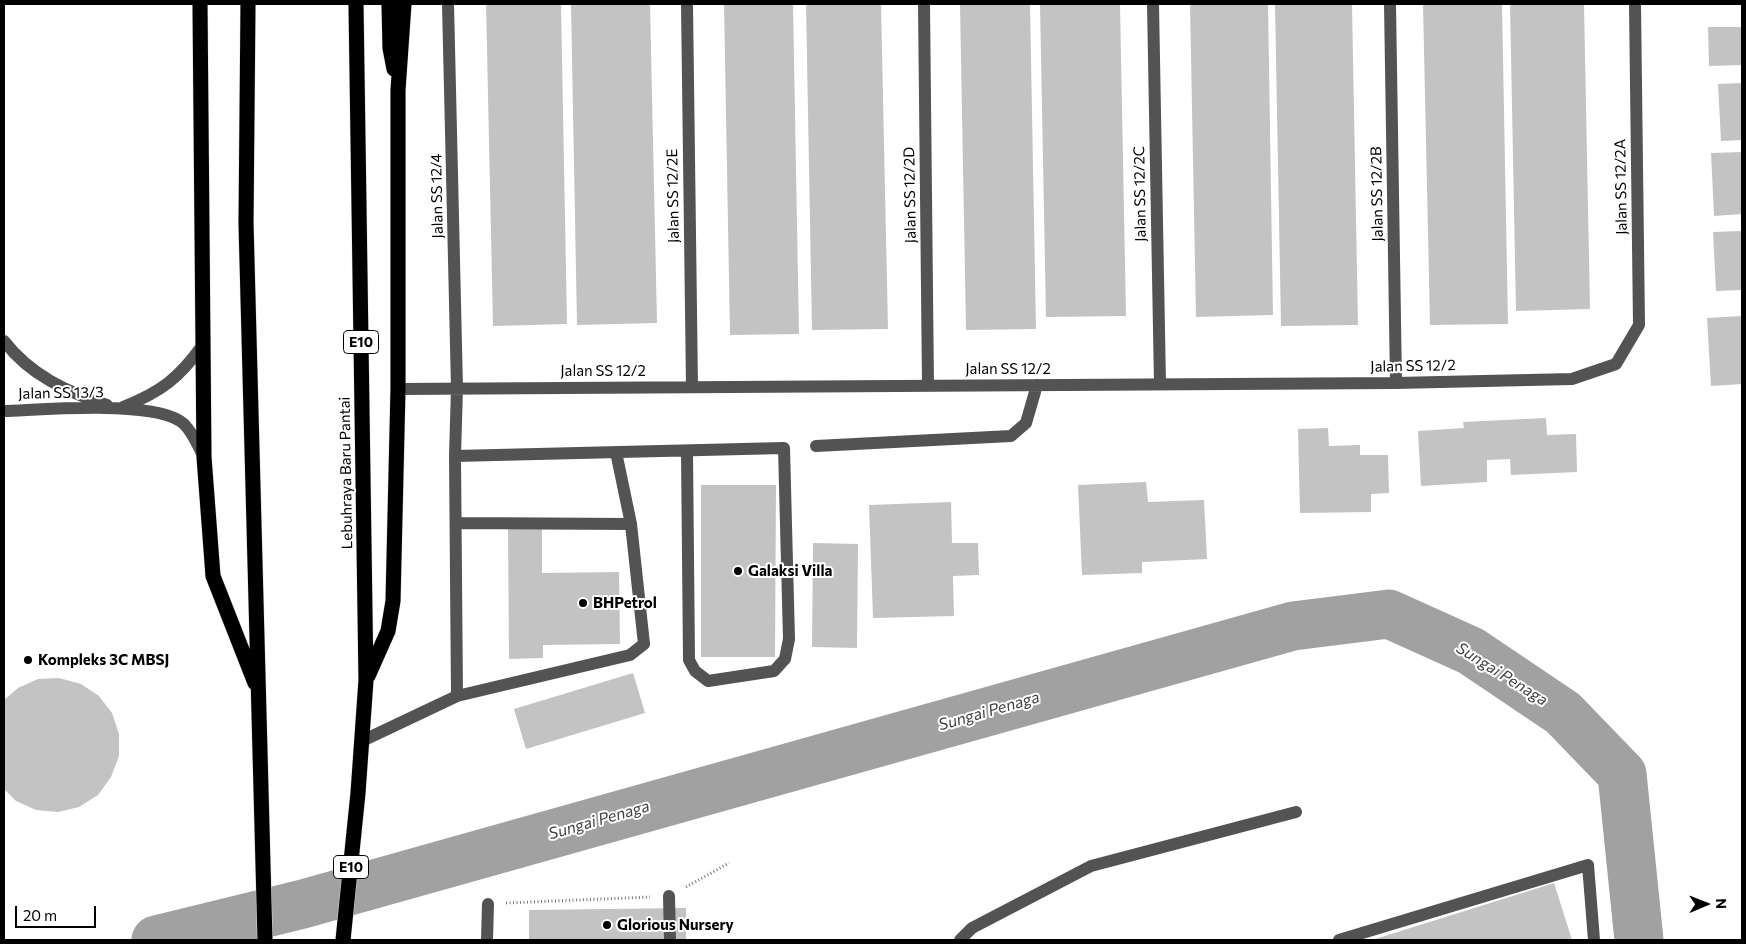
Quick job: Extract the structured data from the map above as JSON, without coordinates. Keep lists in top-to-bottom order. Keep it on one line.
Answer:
{"streets":{"highway":["E10","Lebuhraya Baru Pantai"],"street":["Jalan SS 12/2A","Jalan SS 12/2C","Jalan SS 12/2B","Jalan SS 12/2D","Jalan SS 12/4","Jalan SS 12/2E","Jalan SS 12/2","Jalan SS 13/3"]},"crossings":[["Jalan SS 12/2A","Jalan SS 12/2"],["Jalan SS 12/2C","Jalan SS 12/2"],["Jalan SS 12/2B","Jalan SS 12/2"],["Jalan SS 12/2D","Jalan SS 12/2"],["Jalan SS 12/4","Jalan SS 12/2"],["Jalan SS 12/2E","Jalan SS 12/2"]],"water":["Sungai Penaga"],"places":["Galaksi Villa","BHPetrol","Kompleks 3C MBSJ","Glorious Nursery"],"scale_bar":"20 m","north":"right"}
